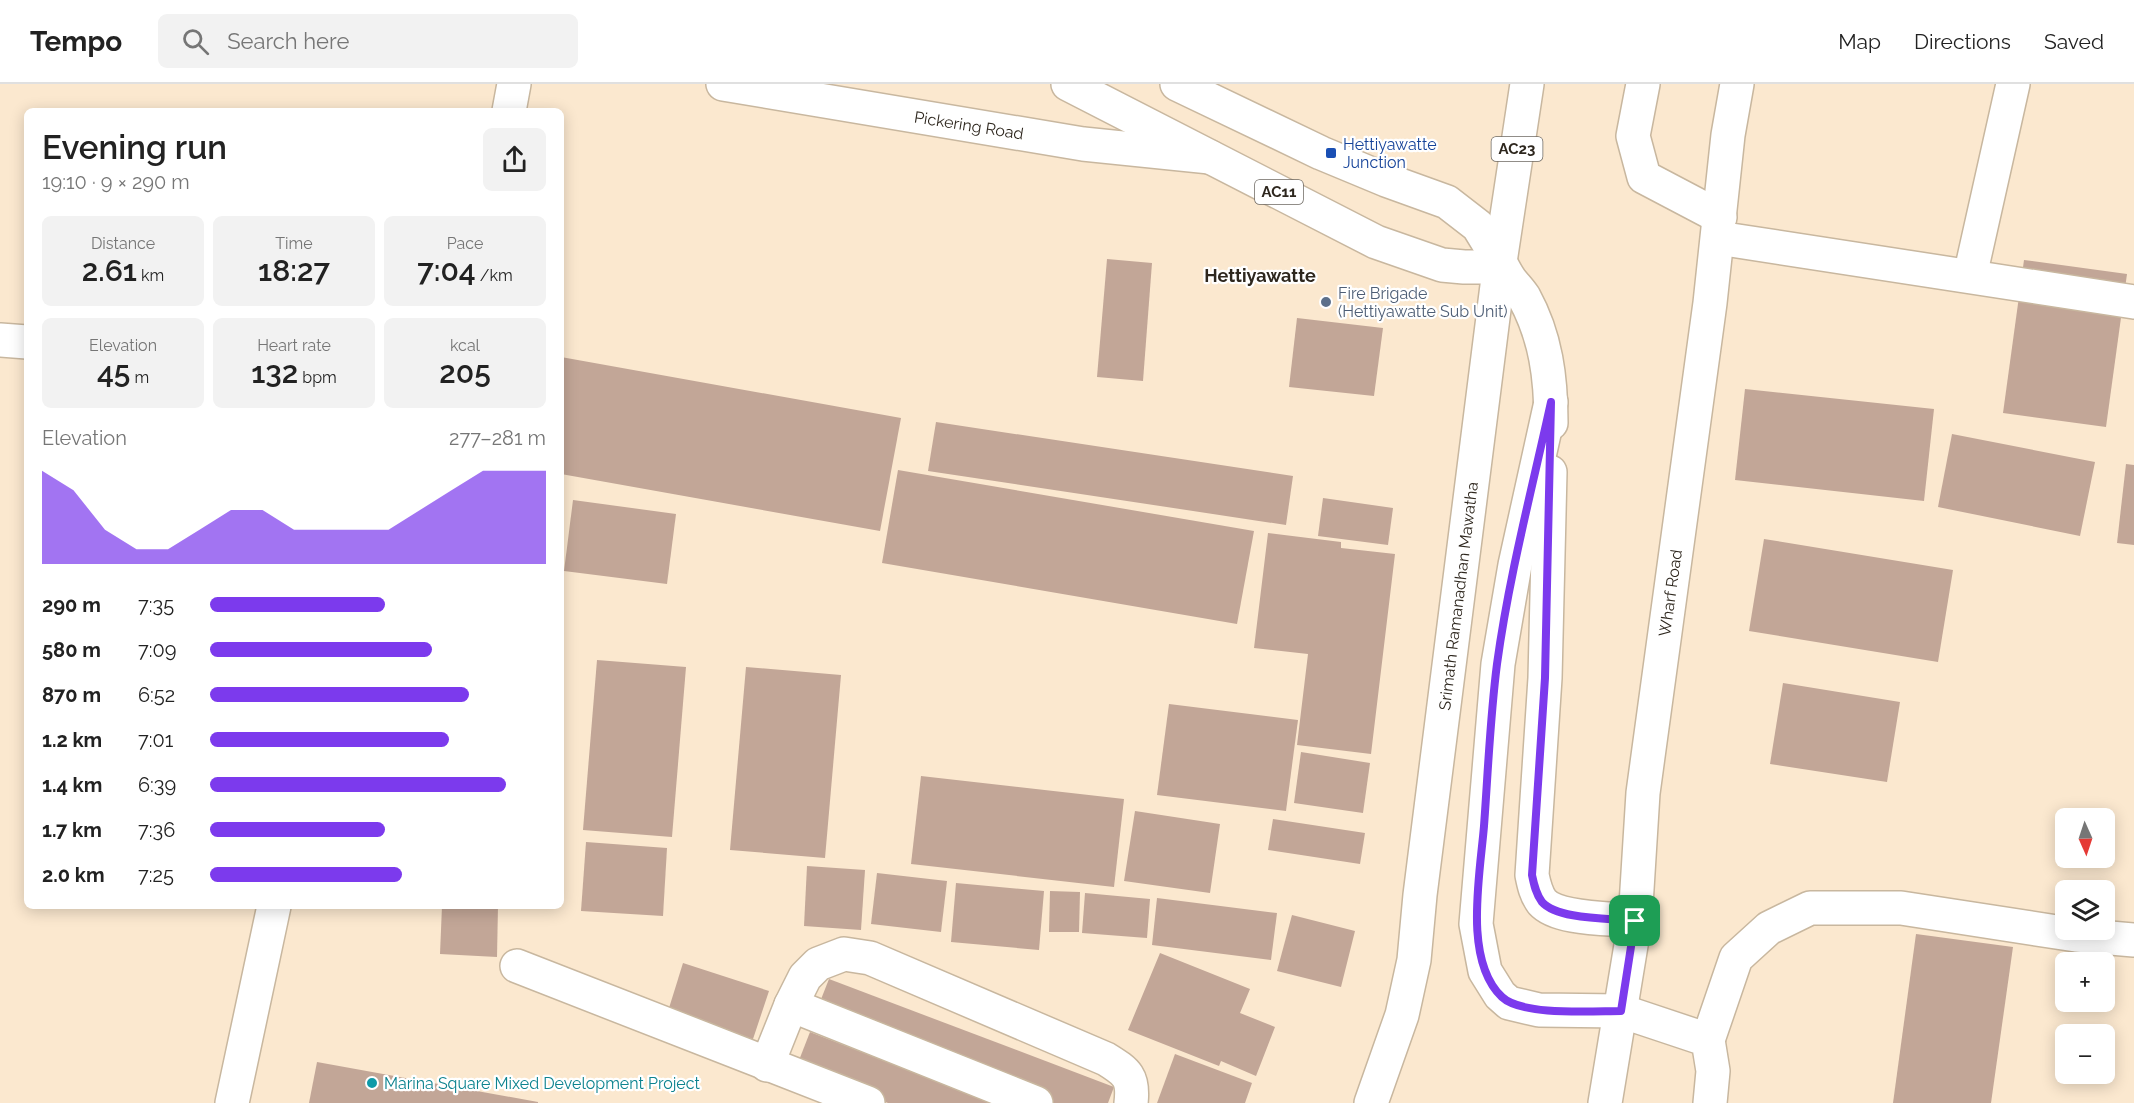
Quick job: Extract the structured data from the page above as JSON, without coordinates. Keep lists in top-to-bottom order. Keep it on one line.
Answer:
{"streets":{"main road":["Pickering Road","AC23","AC11","Wharf Road","Srimath Ramanadhan Mawatha"]},"crossings":[["Pickering Road","AC11"],["AC11","Srimath Ramanadhan Mawatha"]],"districts":["Hettiyawatte"],"places":{"transit":["Hettiyawatte Junction"],"other":["Fire Brigade (Hettiyawatte Sub Unit)","Marina Square Mixed Development Project"]},"north":"bottom","page":{"header":"Tempo","search":"Search here","nav":["Map","Directions","Saved"],"heading":["Evening run","19:10 · 9 × 290 m"],"stats":[["Distance","2.61 km"],["Time","18:27"],["Pace","7:04 /km"],["Elevation","45 m"],["Heart rate","132 bpm"],["kcal","205"]],"chart":["Elevation","277–281 m"],"list":[{"name":"290 m","note":"7:35"},{"name":"580 m","note":"7:09"},{"name":"870 m","note":"6:52"},{"name":"1.2 km","note":"7:01"},{"name":"1.4 km","note":"6:39"},{"name":"1.7 km","note":"7:36"},{"name":"2.0 km","note":"7:25"}],"map_buttons":["+","−"]}}
